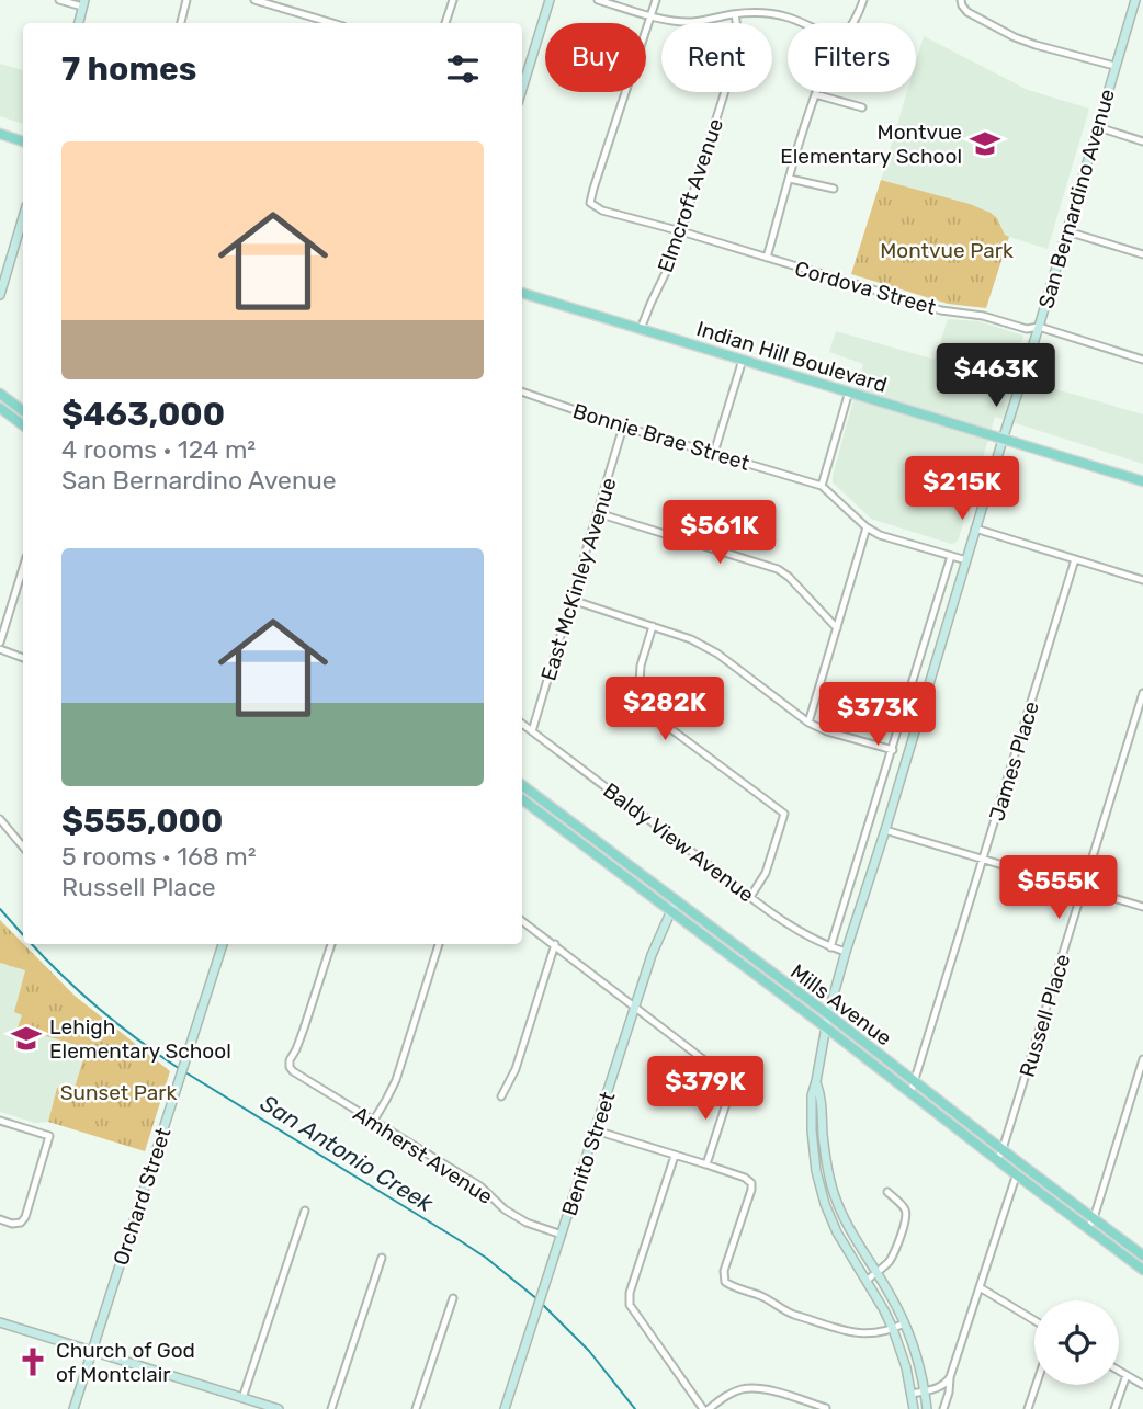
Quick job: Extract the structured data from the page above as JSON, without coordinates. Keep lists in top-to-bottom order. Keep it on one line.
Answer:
{"streets":{"main road":["San Bernardino Avenue","Indian Hill Boulevard","Mills Avenue","Benito Street","Orchard Street"],"street":["Elmcroft Avenue","Cordova Street","Bonnie Brae Street","East McKinley Avenue","James Place","Baldy View Avenue","Russell Place","Amherst Avenue"]},"crossings":[["Elmcroft Avenue","Cordova Street"],["Elmcroft Avenue","Indian Hill Boulevard"],["San Bernardino Avenue","Cordova Street"],["San Bernardino Avenue","Indian Hill Boulevard"],["San Bernardino Avenue","Bonnie Brae Street"],["San Bernardino Avenue","Baldy View Avenue"],["San Bernardino Avenue","Mills Avenue"],["Bonnie Brae Street","East McKinley Avenue"],["East McKinley Avenue","Baldy View Avenue"],["James Place","Mills Avenue"],["Mills Avenue","Russell Place"],["Mills Avenue","Benito Street"],["Benito Street","Amherst Avenue"]],"water":["San Antonio Creek"],"parks":["Montvue Park","Sunset Park"],"places":{"school or university":["Montvue Elementary School","Lehigh Elementary School"],"church":["Church of God of Montclair"]},"page":{"chip":["Buy","Rent","Filters"],"heading":"7 homes","list":[{"name":"$463,000","note":"4 rooms · 124 m² · San Bernardino Avenue"},{"name":"$555,000","note":"5 rooms · 168 m² · Russell Place"}],"price":["$463K","$215K","$561K","$282K","$373K","$555K","$379K"]}}
